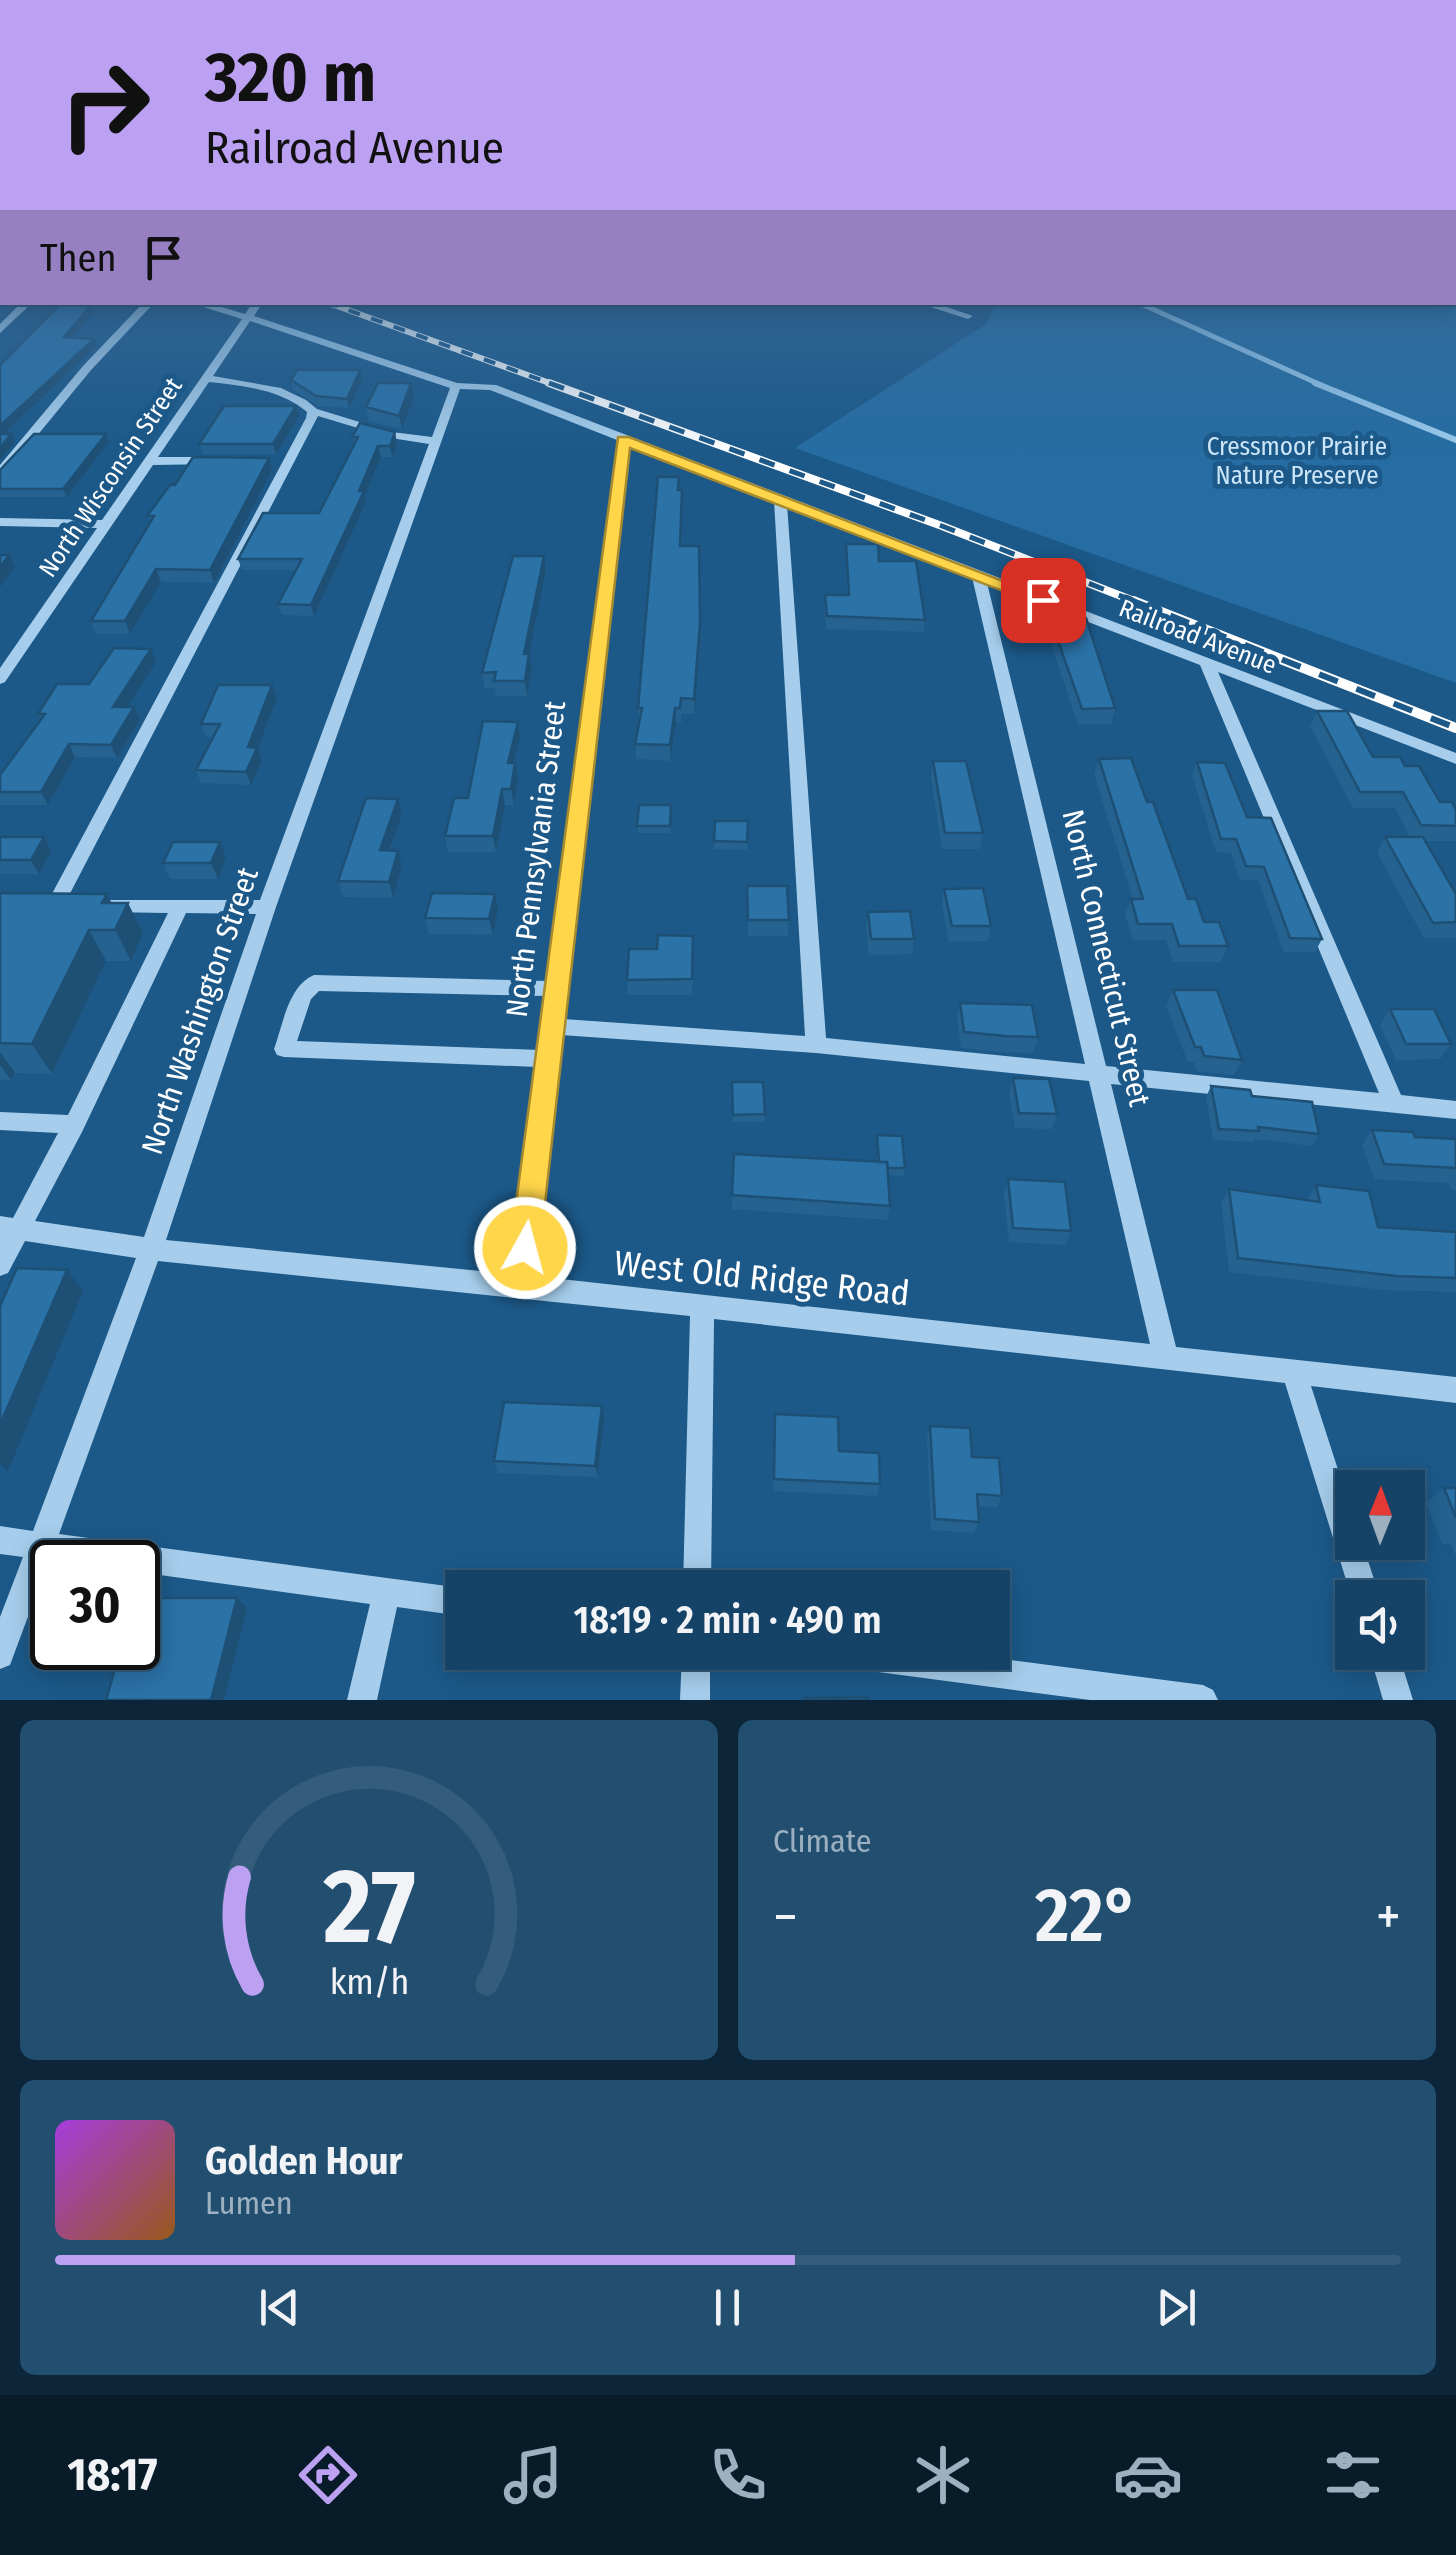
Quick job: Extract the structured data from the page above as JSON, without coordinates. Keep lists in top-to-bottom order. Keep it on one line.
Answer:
{"streets":{"street":["North Wisconsin Street","Railroad Avenue","North Pennsylvania Street","North Connecticut Street","North Washington Street","West Old Ridge Road"]},"crossings":[["North Wisconsin Street","Railroad Avenue"],["Railroad Avenue","North Pennsylvania Street"],["Railroad Avenue","North Connecticut Street"],["Railroad Avenue","North Washington Street"],["North Pennsylvania Street","West Old Ridge Road"],["North Connecticut Street","West Old Ridge Road"],["North Washington Street","West Old Ridge Road"]],"parks":["Cressmoor Prairie Nature Preserve"],"north":"top","page":{"turn":["320 m","Railroad Avenue"],"then":"Then","limit":"30","trip":"18:19 · 2 min · 490 m","tile":"Climate","heat":["−","22°","+"],"song":["Golden Hour","Lumen"],"tabs":"18:17","gauge":["27","km/h"]}}
